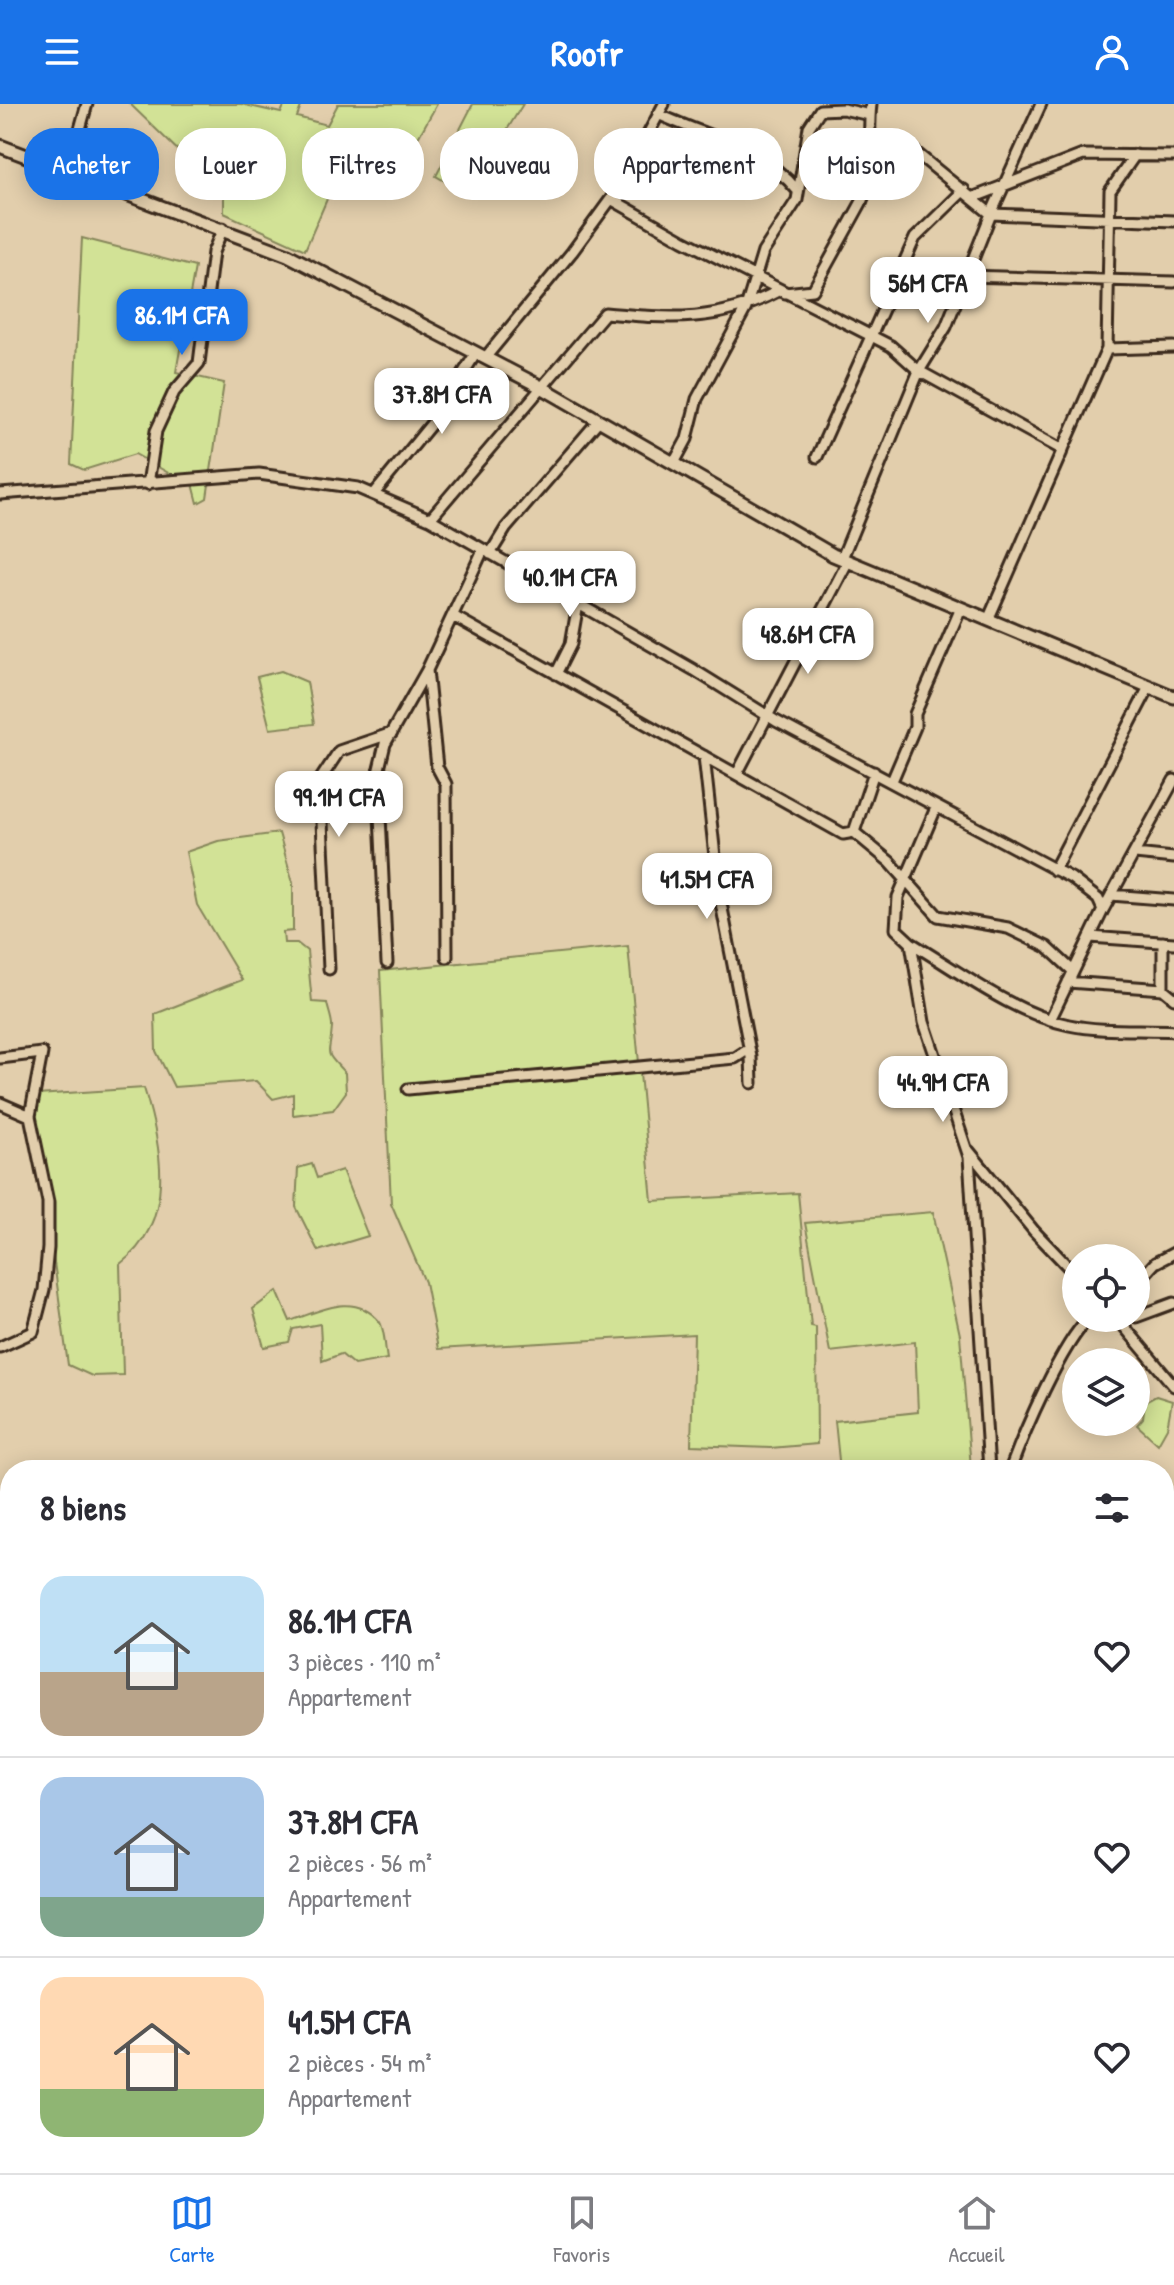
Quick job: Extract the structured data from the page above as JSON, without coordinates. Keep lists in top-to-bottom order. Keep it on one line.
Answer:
{"page":{"header":"Roofr","chip":["Acheter","Louer","Filtres","Nouveau","Appartement","Maison"],"price":["56M CFA","86.1M CFA","37.8M CFA","40.1M CFA","48.6M CFA","99.1M CFA","41.5M CFA","44.9M CFA"],"heading":"8 biens","list":[{"name":"86.1M CFA","note":"3 pièces · 110 m² · Appartement"},{"name":"37.8M CFA","note":"2 pièces · 56 m² · Appartement"},{"name":"41.5M CFA","note":"2 pièces · 54 m² · Appartement"}],"tabs":["Carte","Favoris","Accueil"]}}
